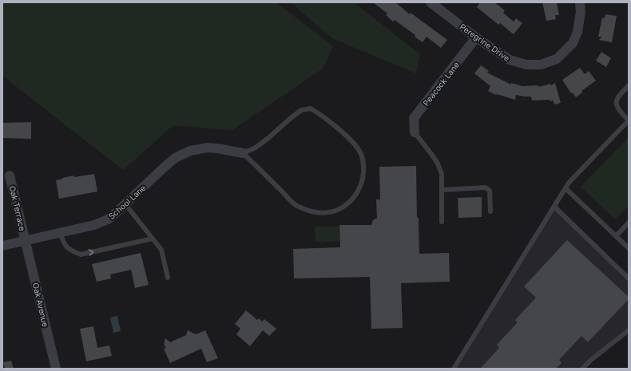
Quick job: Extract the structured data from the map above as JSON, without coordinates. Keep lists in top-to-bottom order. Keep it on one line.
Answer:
{"streets":{"street":["Peregrine Drive","Peacock Lane","School Lane","Oak Terrace","Oak Avenue"]},"crossings":[["Peregrine Drive","Peacock Lane"],["School Lane","Oak Terrace"],["School Lane","Oak Avenue"],["Oak Terrace","Oak Avenue"]]}
